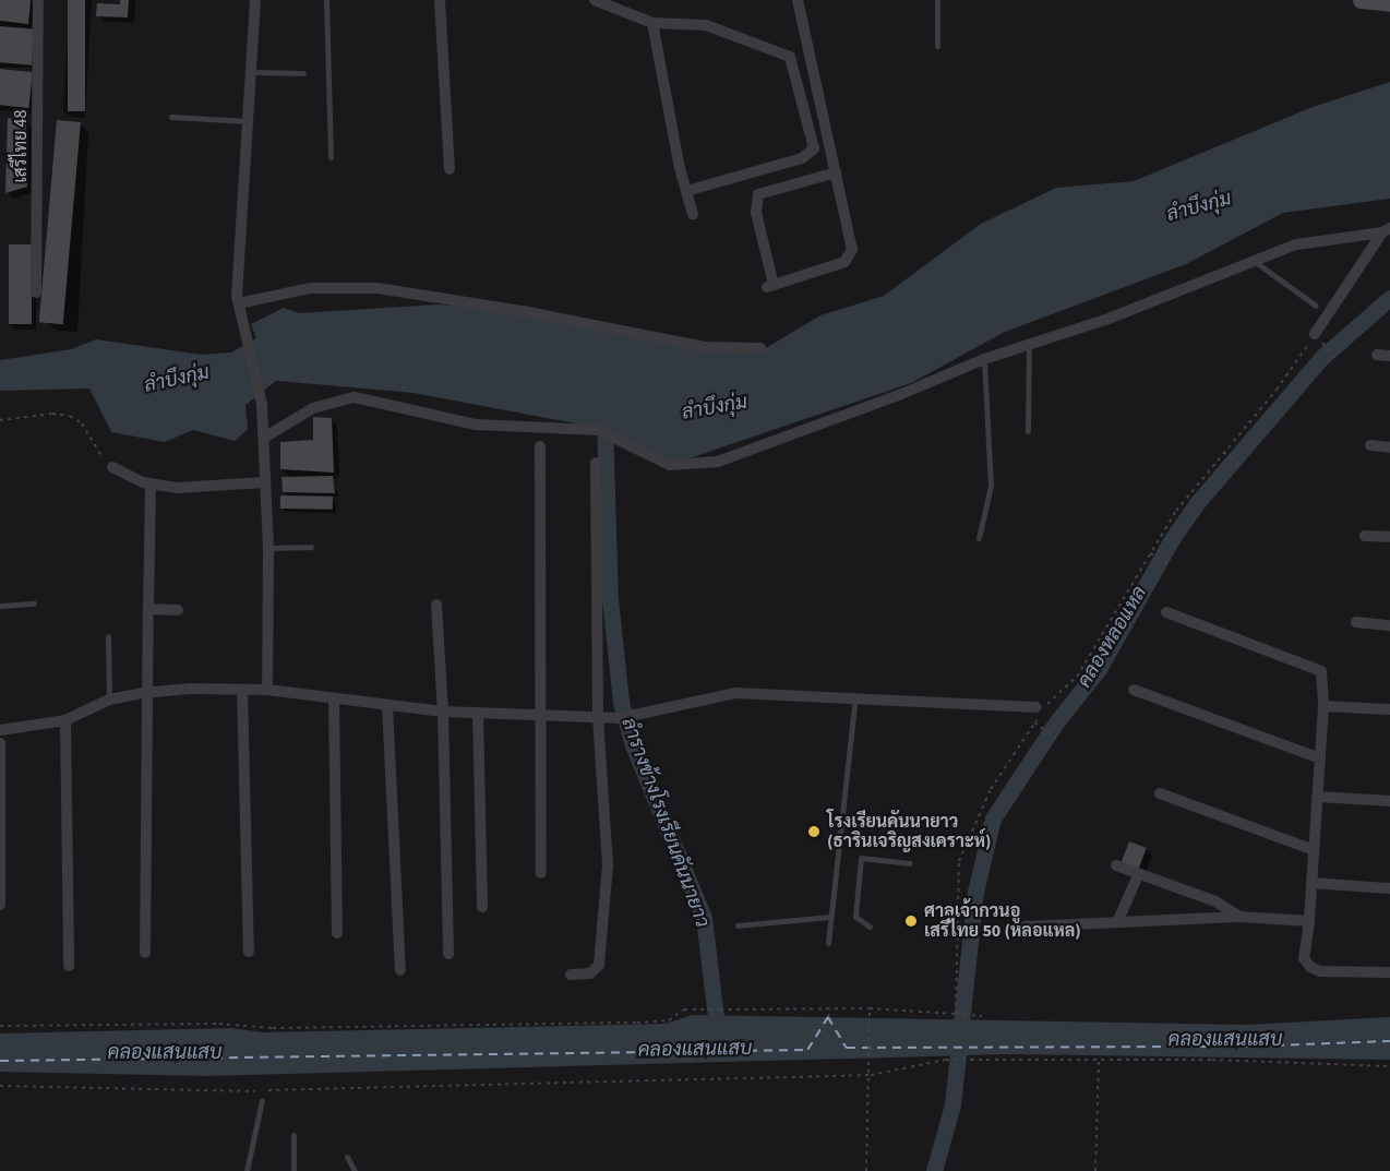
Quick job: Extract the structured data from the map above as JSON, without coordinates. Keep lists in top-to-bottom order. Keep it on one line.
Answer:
{"streets":{"street":["เสรีไทย 48"]},"water":["ลำบึงกุ่ม","คลองหลอแหล","ลำรางข้างโรงเรียนคันนายาว","คลองแสนแสบ"],"places":["โรงเรียนคันนายาว (ธารินเจริญสงเคราะห์)","ศาลเจ้ากวนอู เสรีไทย 50 (หลอแหล)"]}
